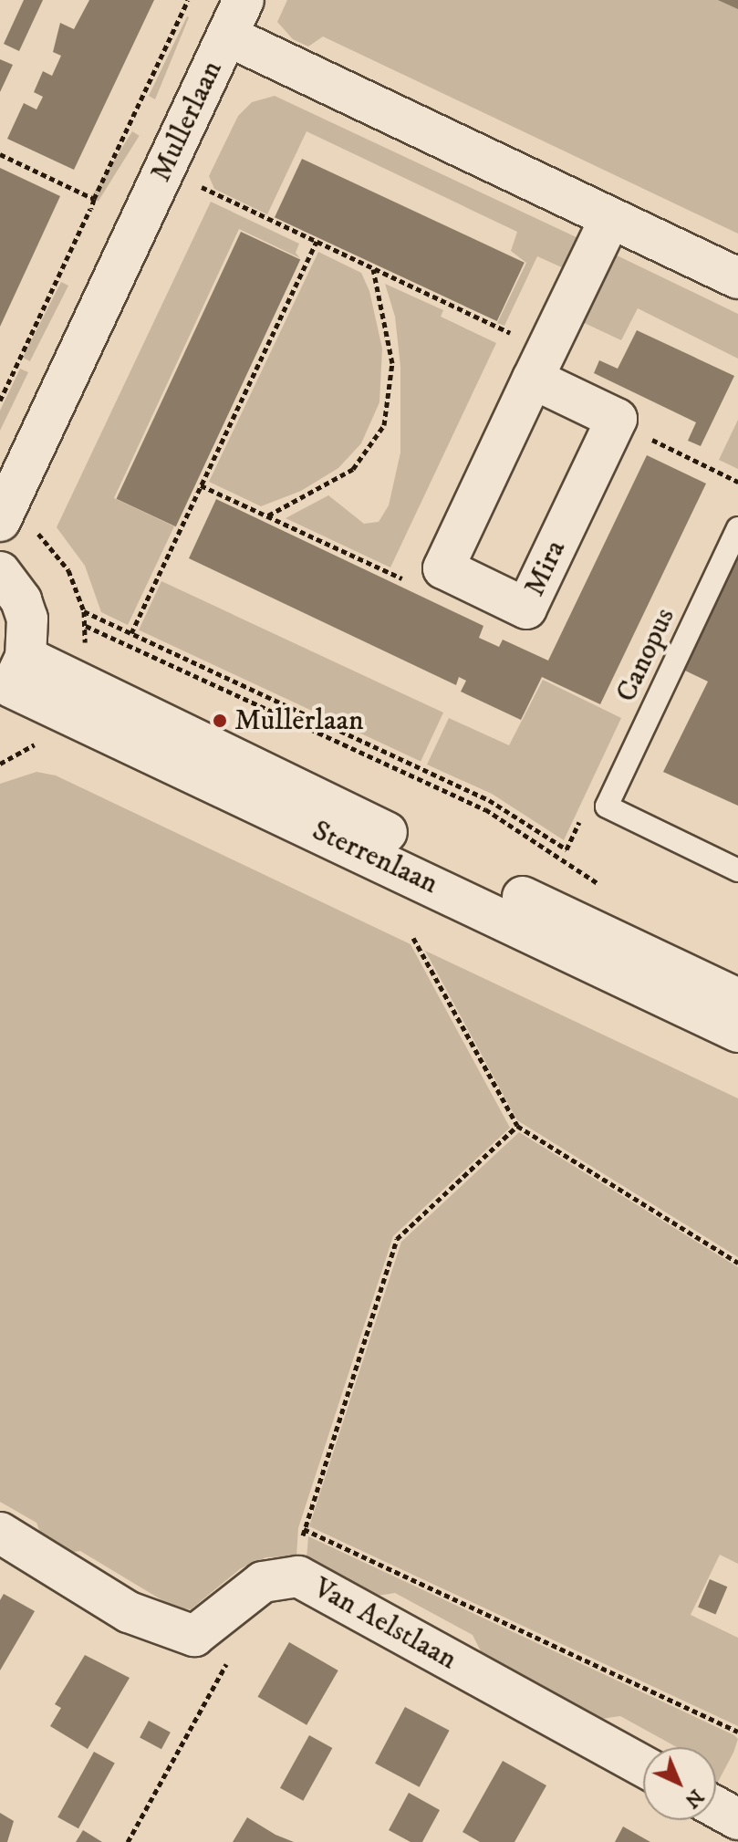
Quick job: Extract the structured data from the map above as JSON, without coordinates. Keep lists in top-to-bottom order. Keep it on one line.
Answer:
{"streets":{"street":["Mullerlaan","Mira","Sterrenlaan","Van Aelstlaan"],"lane":["Canopus"]},"places":["Mullerlaan"],"north":"bottom right"}
